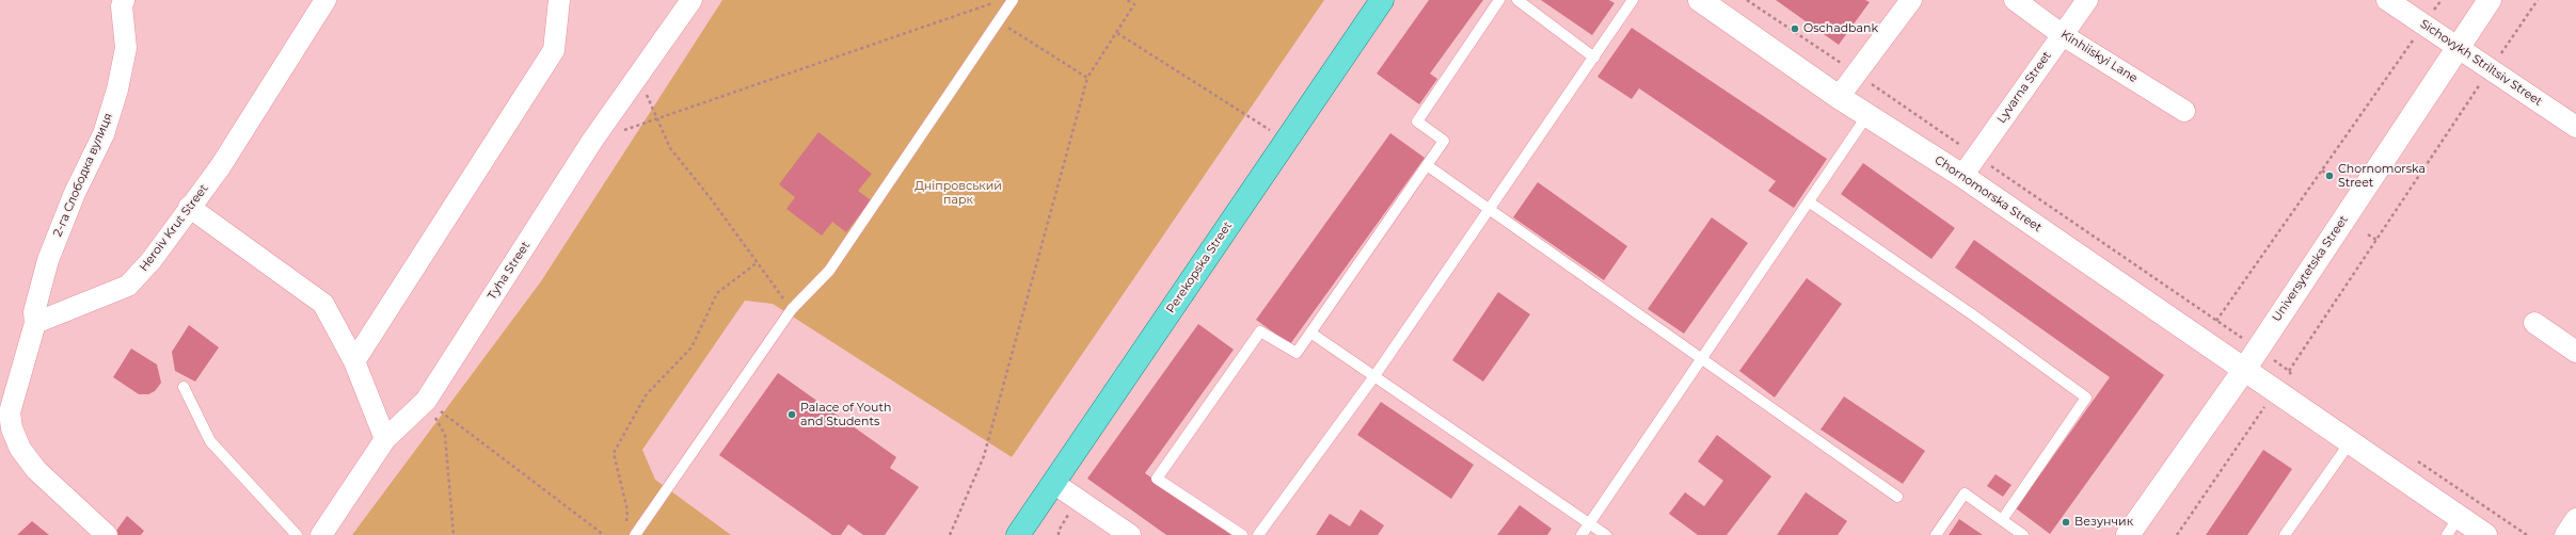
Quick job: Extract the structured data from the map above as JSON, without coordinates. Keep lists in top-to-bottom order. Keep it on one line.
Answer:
{"streets":{"main road":["Perekopska Street"],"street":["Kinhiiskyi Lane","Sichovykh Striltsiv Street","Lyvarna Street","2-га Слободка вулиця","Chornomorska Street","Heroiv Krut Street","Universytetska Street","Tyha Street"]},"crossings":[["Kinhiiskyi Lane","Lyvarna Street"],["Sichovykh Striltsiv Street","Universytetska Street"],["Lyvarna Street","Chornomorska Street"],["2-га Слободка вулиця","Heroiv Krut Street"],["Chornomorska Street","Universytetska Street"]],"parks":["Дніпровський парк"],"places":["Oschadbank","Chornomorska Street","Palace of Youth and Students","Везунчик"]}
